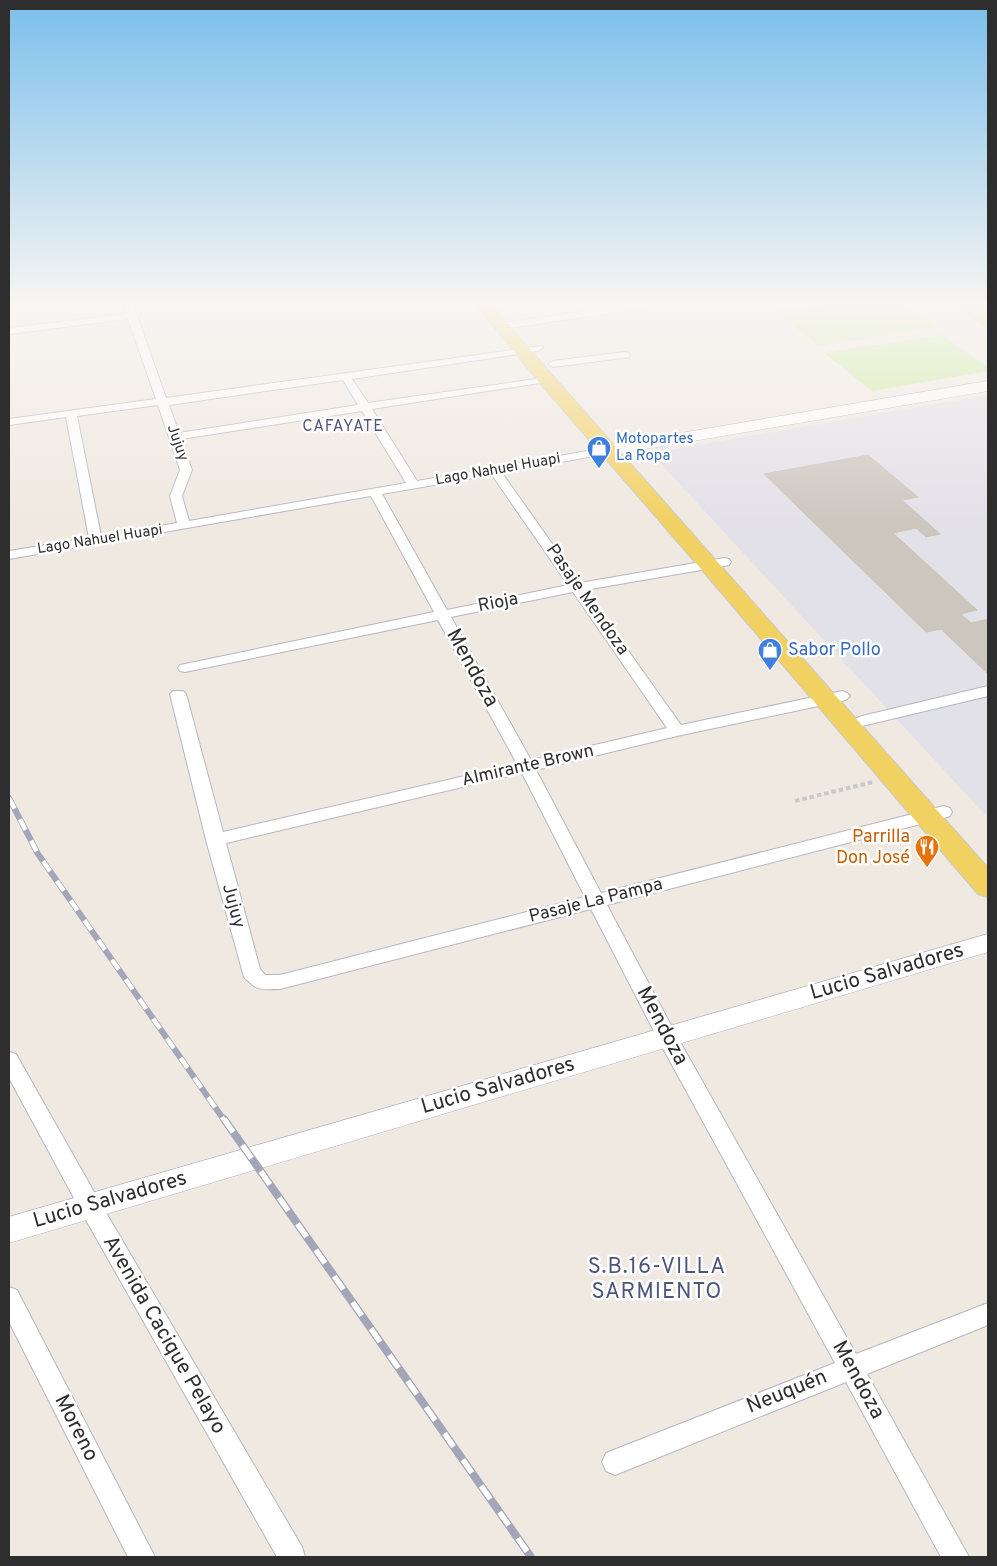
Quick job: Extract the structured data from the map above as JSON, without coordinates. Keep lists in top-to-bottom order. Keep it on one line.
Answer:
{"streets":{"main road":["Lago Nahuel Huapi"],"street":["Jujuy","Pasaje Mendoza","Rioja","Mendoza","Almirante Brown","Pasaje La Pampa","Lucio Salvadores","Avenida Cacique Pelayo","Neuquén","Moreno"]},"crossings":[["Jujuy","Lago Nahuel Huapi"],["Jujuy","Almirante Brown"],["Jujuy","Pasaje La Pampa"],["Lago Nahuel Huapi","Pasaje Mendoza"],["Lago Nahuel Huapi","Mendoza"],["Pasaje Mendoza","Rioja"],["Pasaje Mendoza","Almirante Brown"],["Rioja","Mendoza"],["Mendoza","Almirante Brown"],["Mendoza","Pasaje La Pampa"],["Mendoza","Lucio Salvadores"],["Mendoza","Neuquén"],["Lucio Salvadores","Avenida Cacique Pelayo"]],"districts":["CAFAYATE","S.B.16-VILLA SARMIENTO"],"places":{"shop":["Motopartes La Ropa","Sabor Pollo"],"restaurant":["Parrilla Don José"]}}
